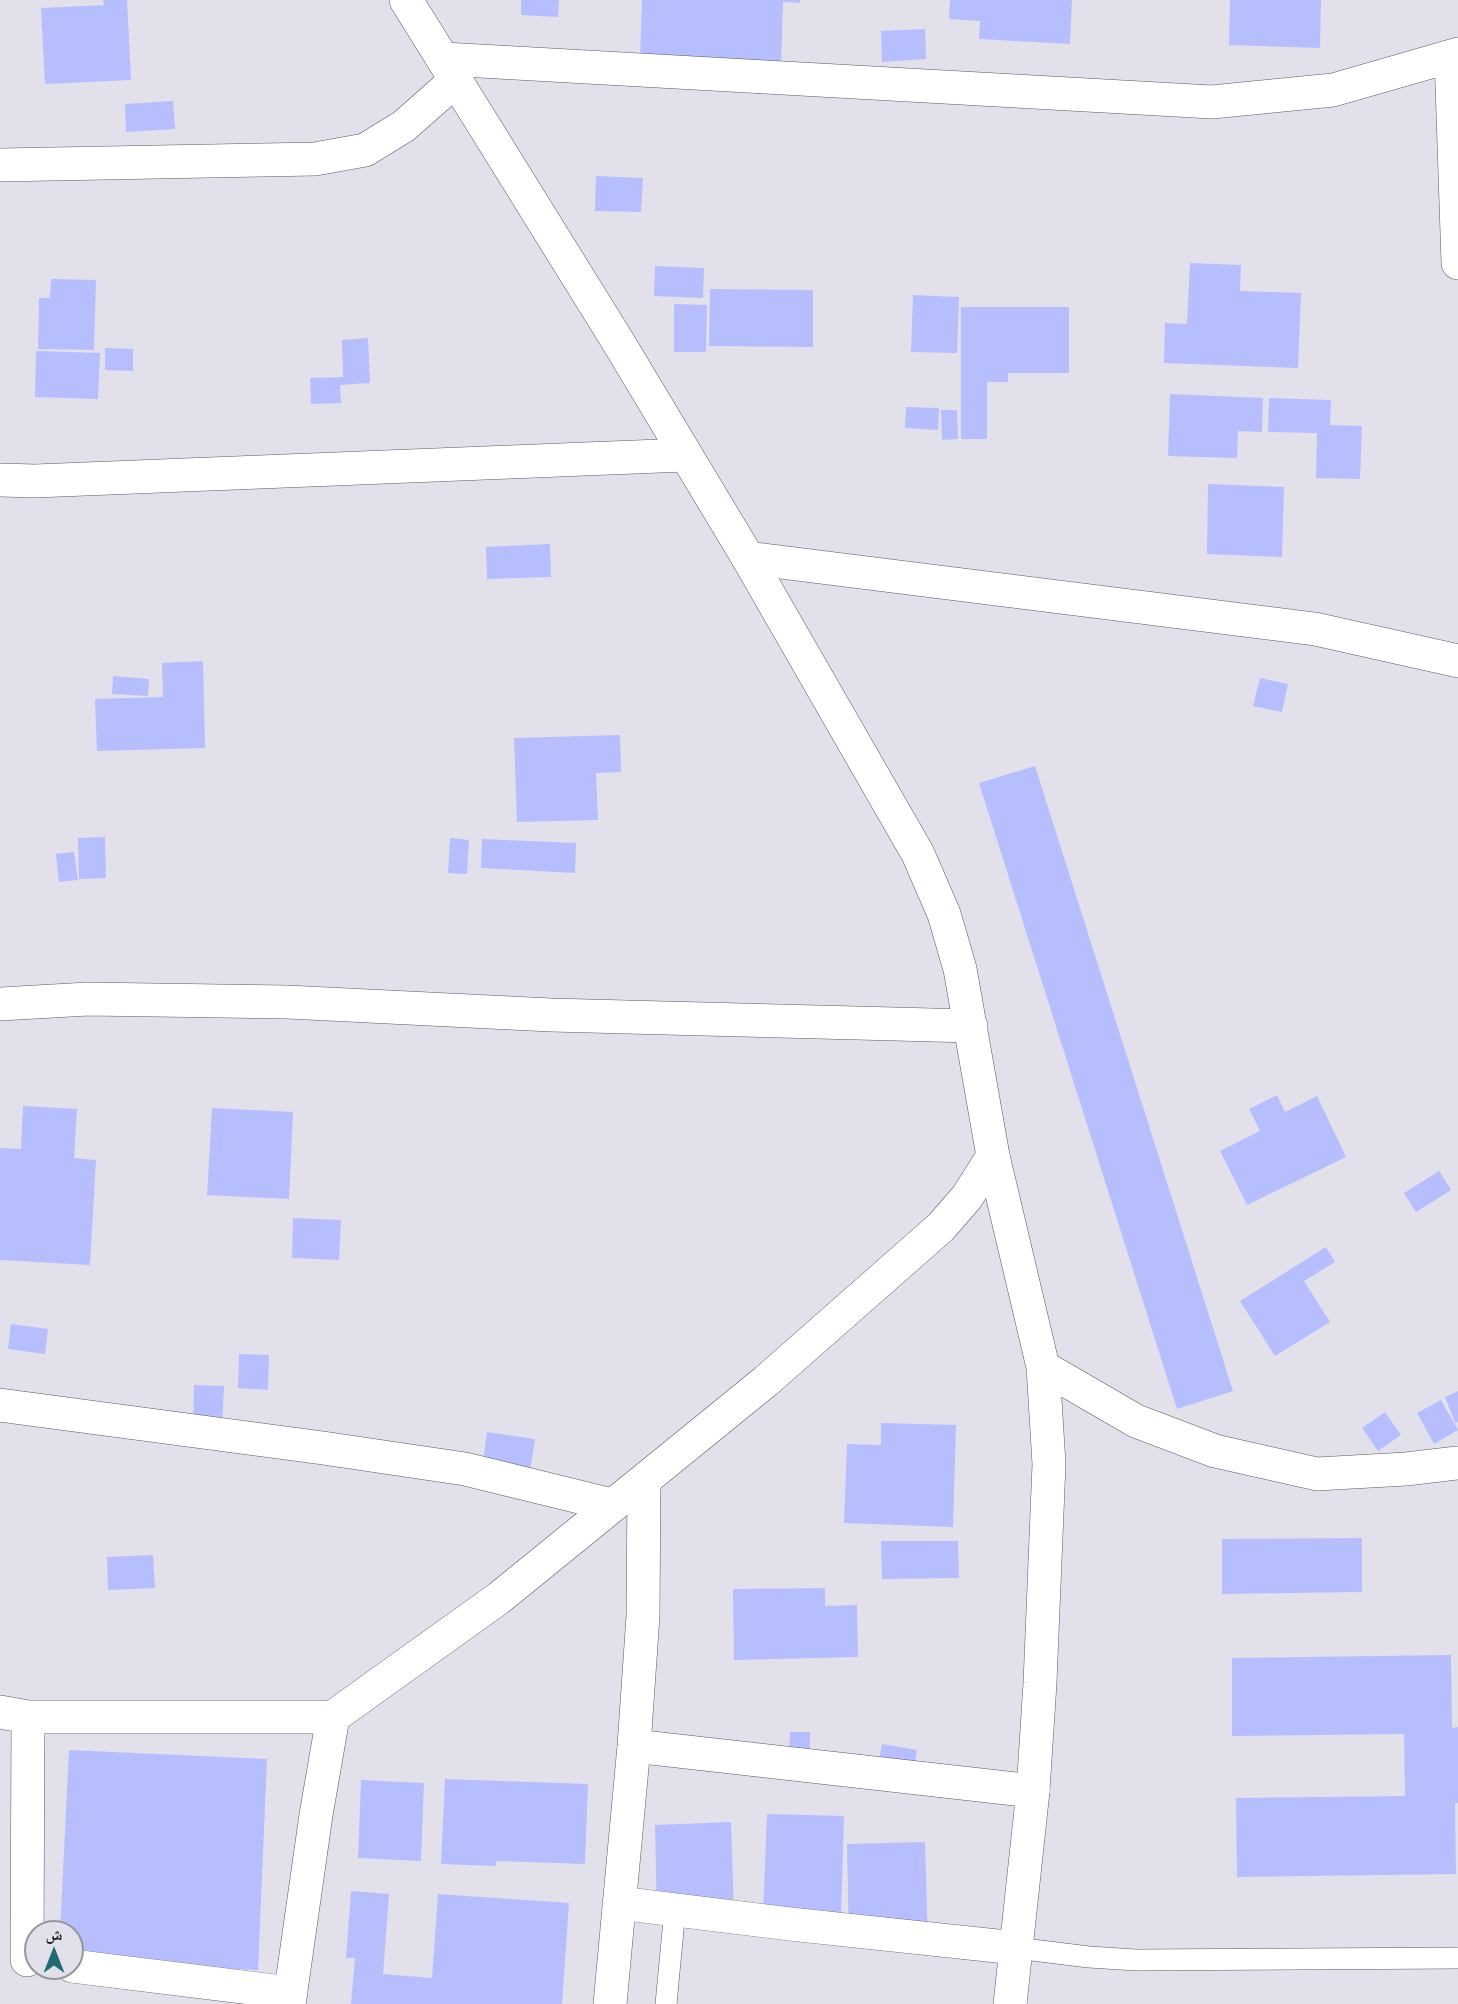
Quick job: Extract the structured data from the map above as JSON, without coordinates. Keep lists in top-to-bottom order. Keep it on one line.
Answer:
{"north":"top"}
